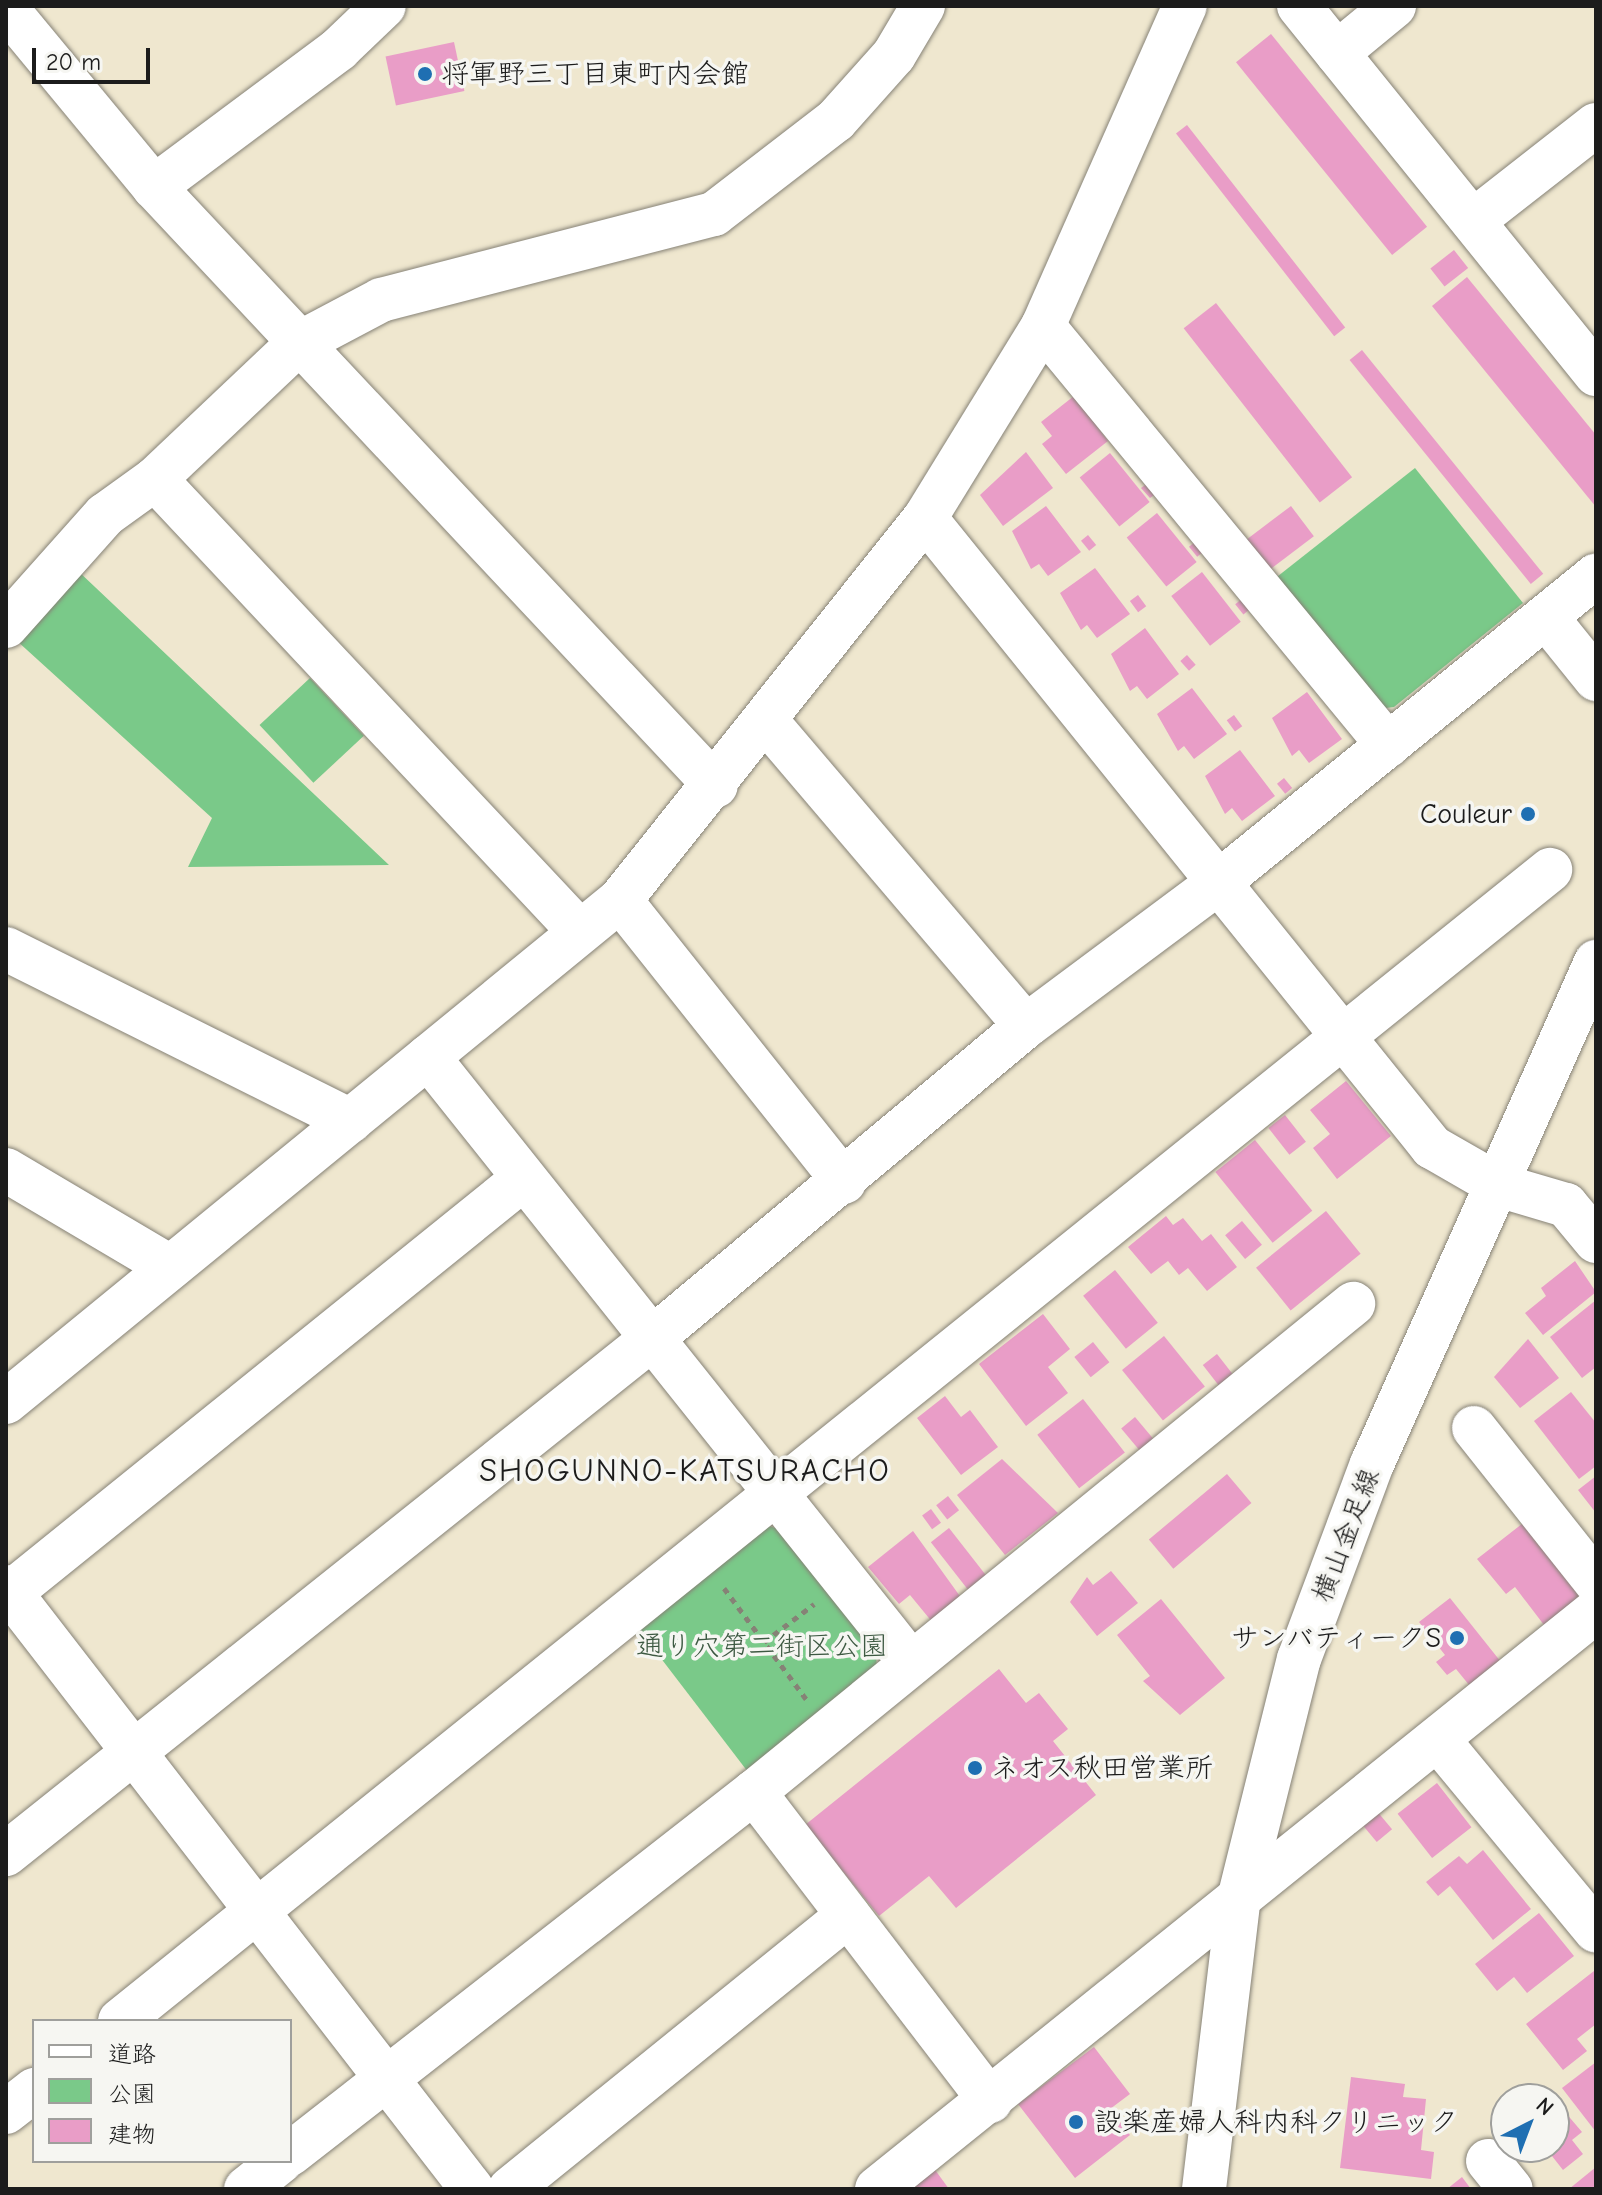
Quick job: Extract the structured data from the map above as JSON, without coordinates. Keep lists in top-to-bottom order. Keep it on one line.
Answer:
{"streets":{"street":["横山金足線"]},"districts":["SHOGUNNO-KATSURACHO"],"parks":["通り穴第二街区公園"],"places":["将軍野三丁目東町内会館","Couleur","サンバティークS","ネオス秋田営業所","設楽産婦人科内科クリニック"],"legend":["道路","公園","建物"],"scale_bar":"20 m","north":"top right"}
